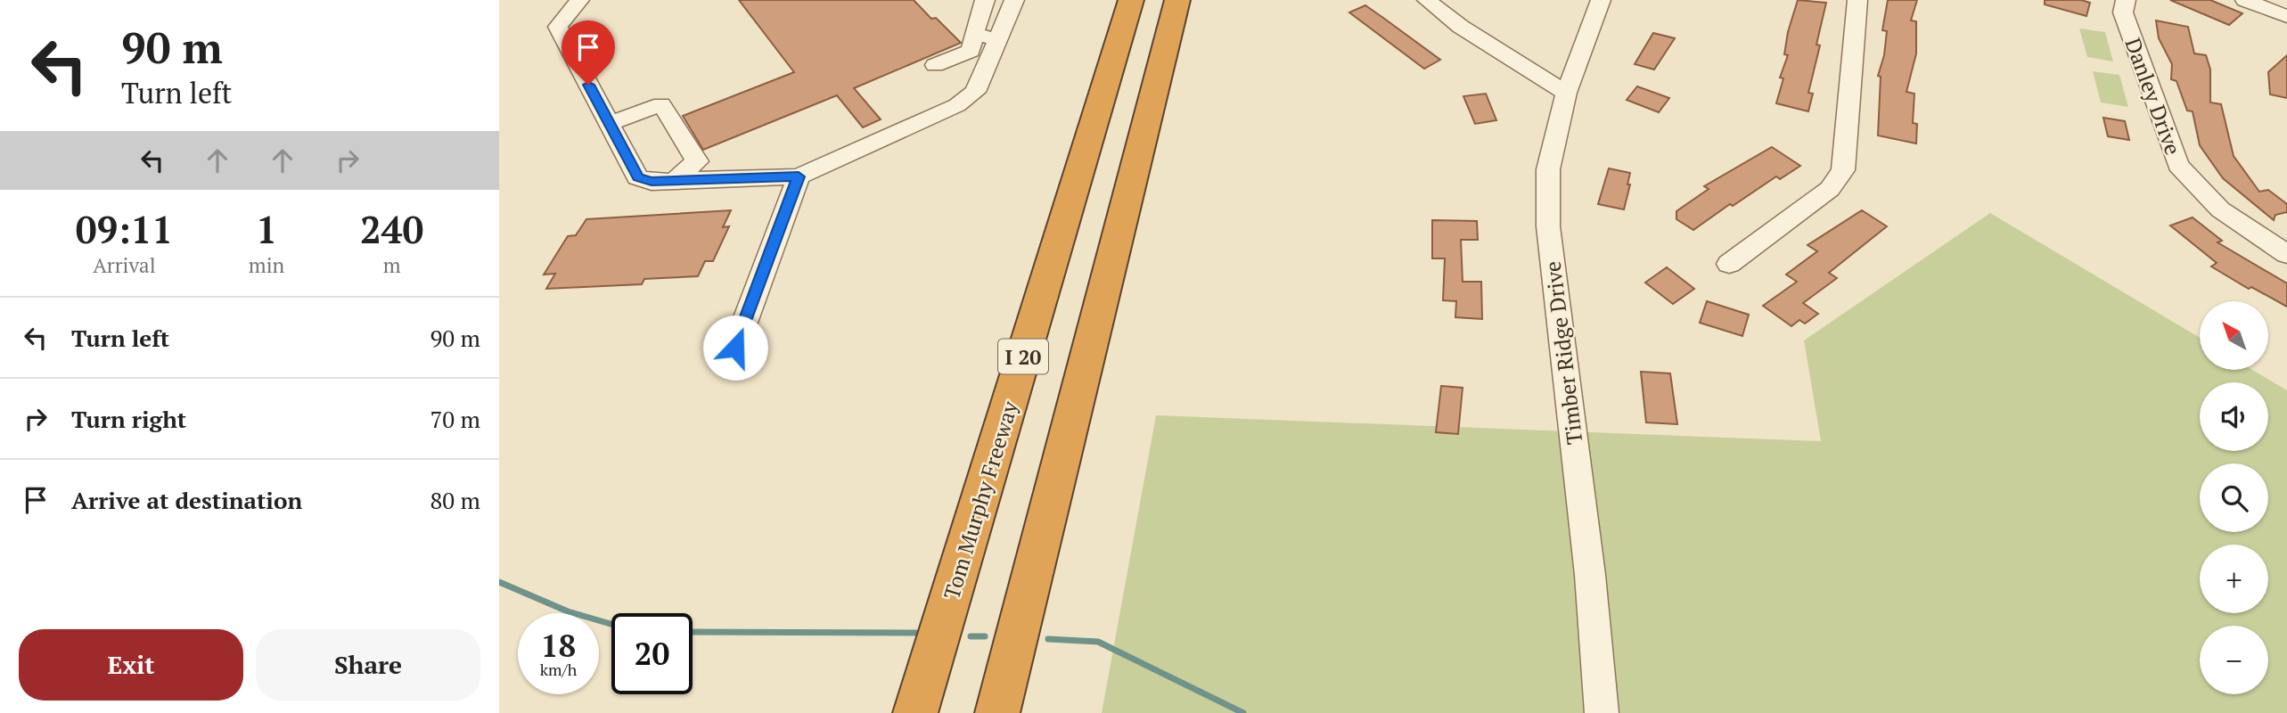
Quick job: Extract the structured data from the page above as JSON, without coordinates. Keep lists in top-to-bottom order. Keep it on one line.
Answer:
{"streets":{"highway":["I 20","Tom Murphy Freeway"],"street":["Danley Drive","Timber Ridge Drive"]},"north":"top left","page":{"turn":["90 m","Turn left"],"eta":["09:11","Arrival","1","min","240","m"],"list":[{"name":"Turn left","value":"90 m"},{"name":"Turn right","value":"70 m"},{"name":"Arrive at destination","value":"80 m"}],"map_buttons":["+","−"],"speed":"18 km/h","limit":"20","buttons":["Exit","Share"]}}
